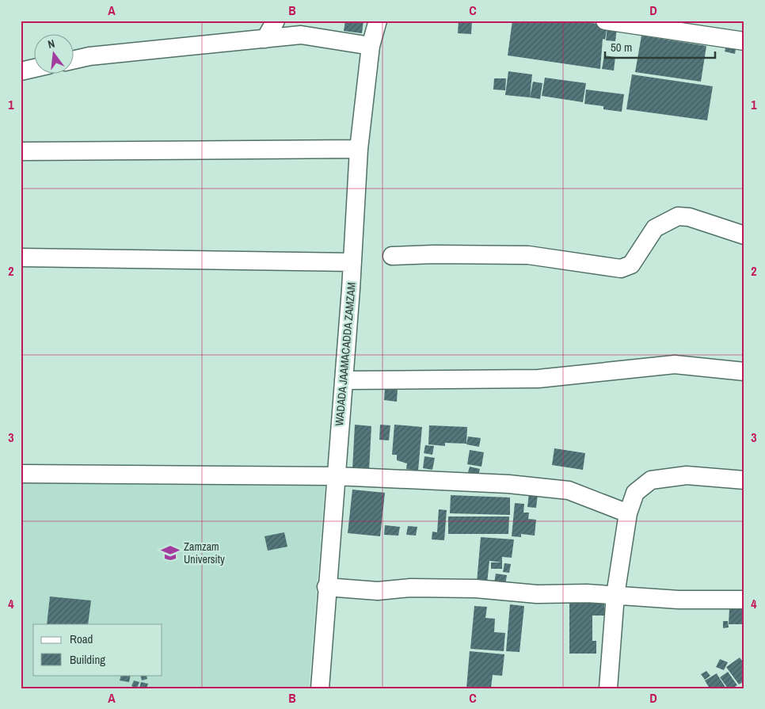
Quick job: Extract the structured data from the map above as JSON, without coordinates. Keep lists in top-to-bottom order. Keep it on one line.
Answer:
{"streets":{"street":["WADADA JAAMACADDA ZAMZAM"]},"places":{"school or university":["Zamzam University"]},"legend":["Road","Building"],"scale_bar":"50 m","north":"top","grid":{"columns":["A","B","C","D"],"rows":["1","2","3","4"]}}
